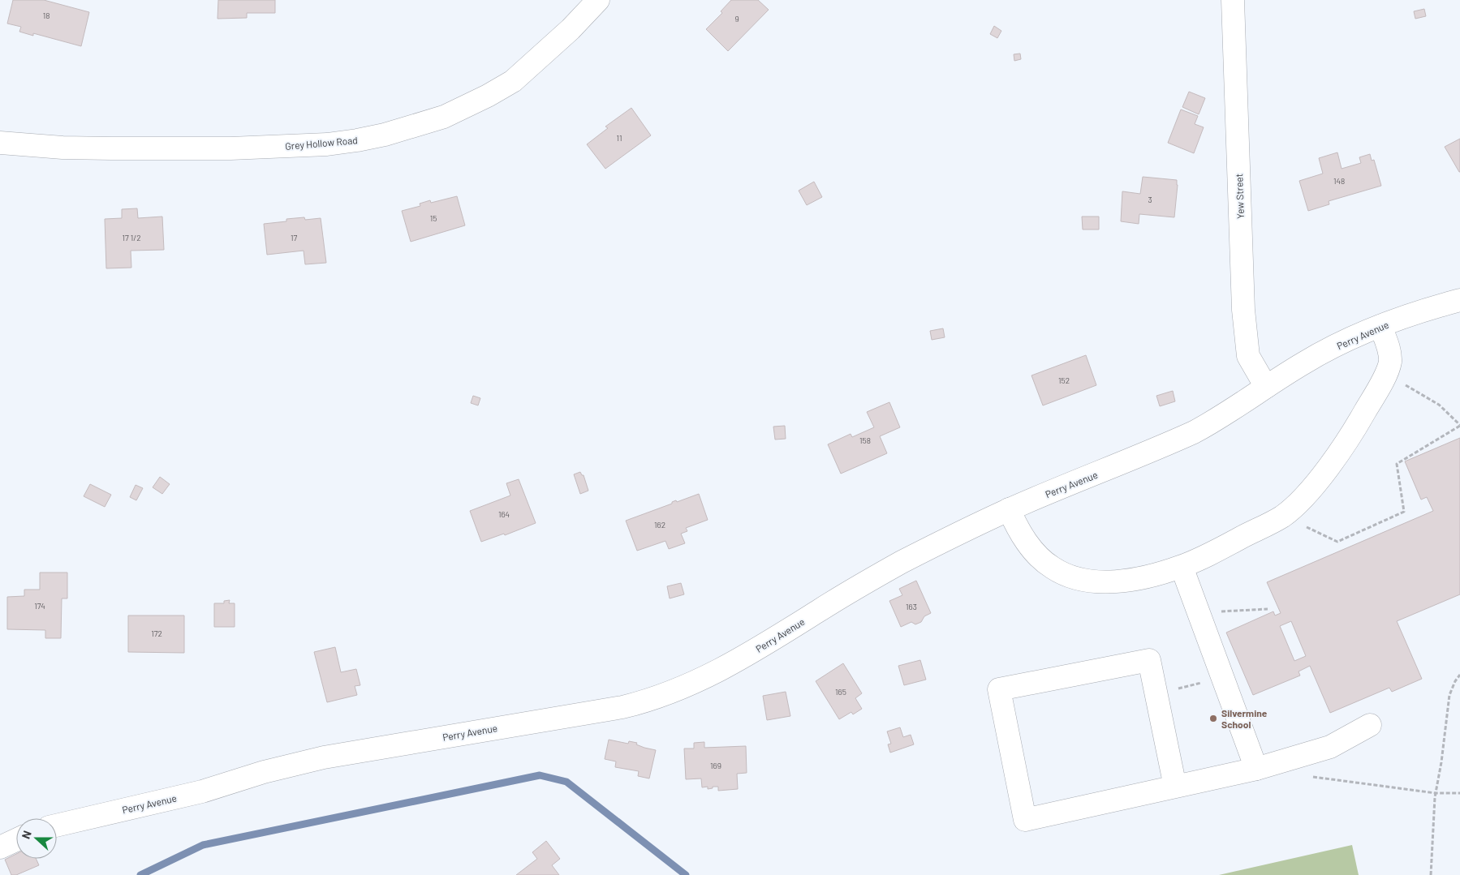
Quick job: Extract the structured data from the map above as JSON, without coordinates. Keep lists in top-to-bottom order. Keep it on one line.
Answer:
{"streets":{"street":["Grey Hollow Road","Yew Street","Perry Avenue"]},"crossings":[["Yew Street","Perry Avenue"]],"places":["Silvermine School"],"house_numbers":["18","9","11","148","3","15","17 1/2","17","152","158","164","162","174","163","172","165","169"],"north":"left"}
